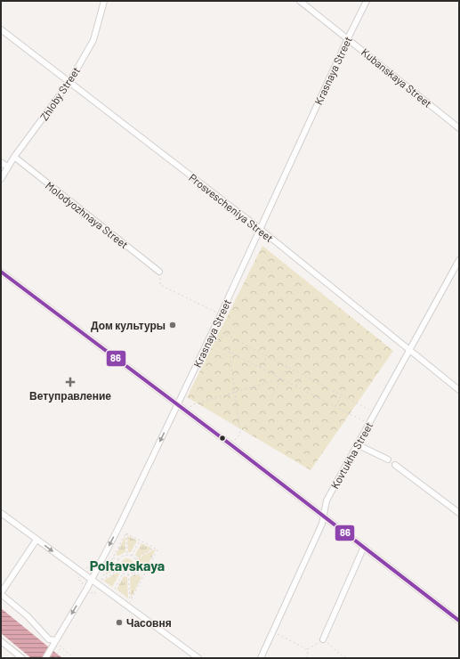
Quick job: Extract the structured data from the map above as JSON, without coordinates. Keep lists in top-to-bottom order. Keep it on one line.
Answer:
{"streets":{"street":["Krasnaya Street","Kubanskaya Street","Zhloby Street","Prosvescheniya Street","Molodyozhnaya Street","Kovtukha Street"]},"crossings":[["Krasnaya Street","Kubanskaya Street"],["Krasnaya Street","Prosvescheniya Street"],["Zhloby Street","Prosvescheniya Street"],["Zhloby Street","Molodyozhnaya Street"],["Prosvescheniya Street","Kovtukha Street"]],"one_way":["Krasnaya Street"],"districts":["Poltavskaya"],"places":{"other":["Дом культуры","Часовня"],"health":["Ветуправление"]},"lines":["transit line 86"]}
